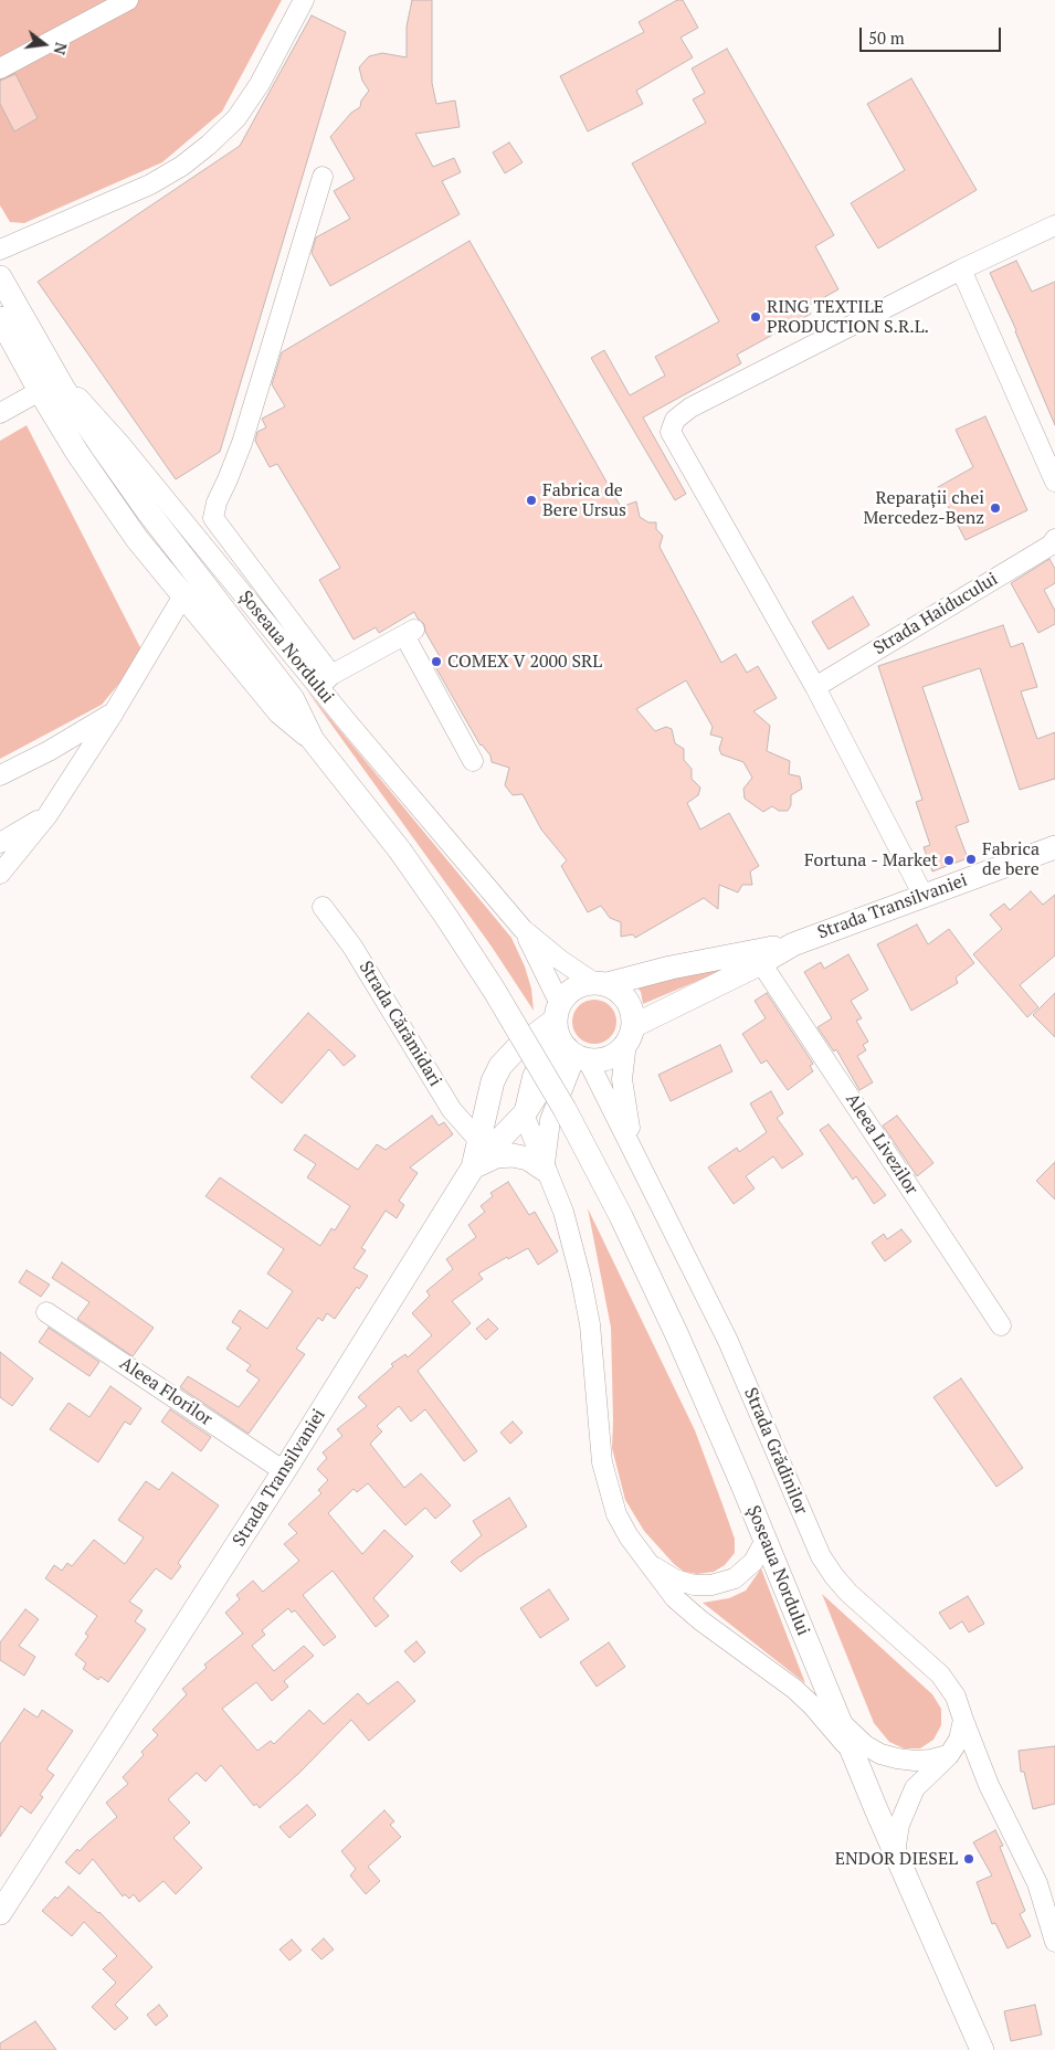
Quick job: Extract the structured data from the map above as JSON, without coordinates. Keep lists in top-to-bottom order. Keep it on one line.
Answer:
{"streets":{"main road":["Șoseaua Nordului","Strada Transilvaniei"],"street":["Strada Haiducului","Strada Cărămidari","Aleea Livezilor","Aleea Florilor","Strada Grădinilor"]},"crossings":[["Șoseaua Nordului","Strada Transilvaniei"],["Șoseaua Nordului","Strada Grădinilor"],["Strada Transilvaniei","Aleea Livezilor"],["Strada Transilvaniei","Aleea Florilor"]],"places":["RING TEXTILE PRODUCTION S.R.L.","Fabrica de Bere Ursus","Reparații chei Mercedez-Benz","COMEX V 2000 SRL","Fabrica de bere","Fortuna - Market","ENDOR DIESEL"],"scale_bar":"50 m","north":"right"}
